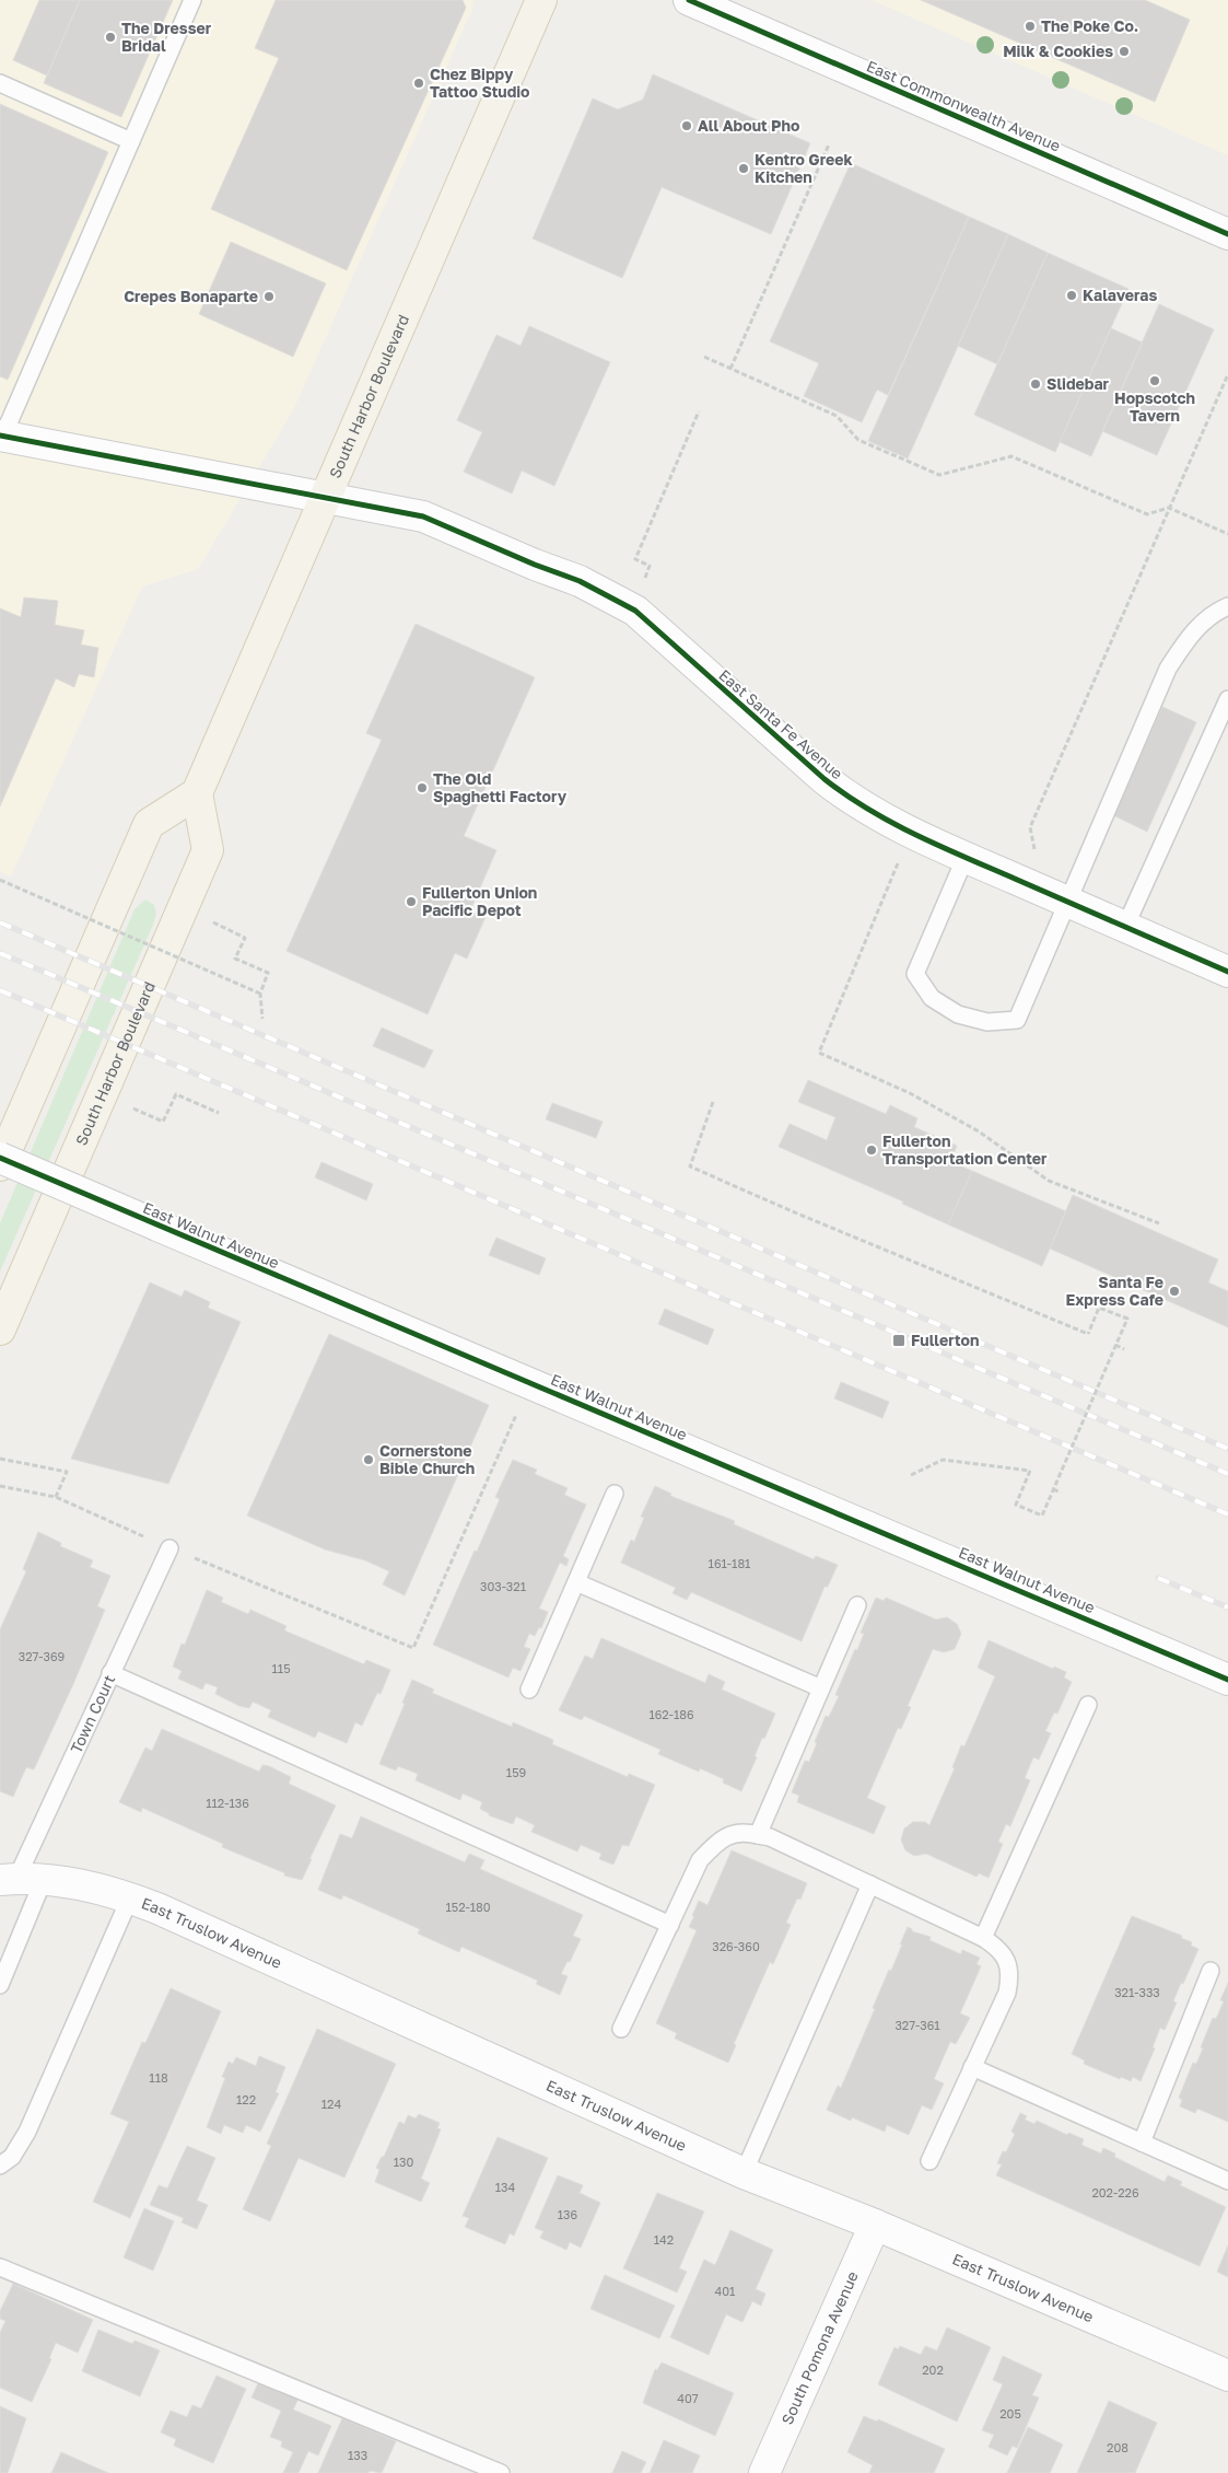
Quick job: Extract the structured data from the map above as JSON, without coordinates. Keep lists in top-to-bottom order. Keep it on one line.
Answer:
{"streets":{"main road":["South Harbor Boulevard"],"street":["East Commonwealth Avenue","East Santa Fe Avenue","East Walnut Avenue","East Truslow Avenue","South Pomona Avenue"],"lane":["Town Court"]},"crossings":[["South Harbor Boulevard","East Santa Fe Avenue"],["Town Court","East Truslow Avenue"],["East Truslow Avenue","South Pomona Avenue"]],"places":{"other":["The Poke Co.","The Dresser Bridal","Milk & Cookies","Chez Bippy Tattoo Studio","All About Pho","Kentro Greek Kitchen","Kalaveras","Crepes Bonaparte","Hopscotch Tavern","Slidebar","The Old Spaghetti Factory","Fullerton Union Pacific Depot","Fullerton Transportation Center","Santa Fe Express Cafe","Cornerstone Bible Church"],"transit":["Fullerton"]},"house_numbers":["161-181","303-321","327-369","115","162-186","159","112-136","152-180","326-360","321-333","327-361","118","122","124","130","134","202-226","136","142","401","202","407","205","208","133"]}
